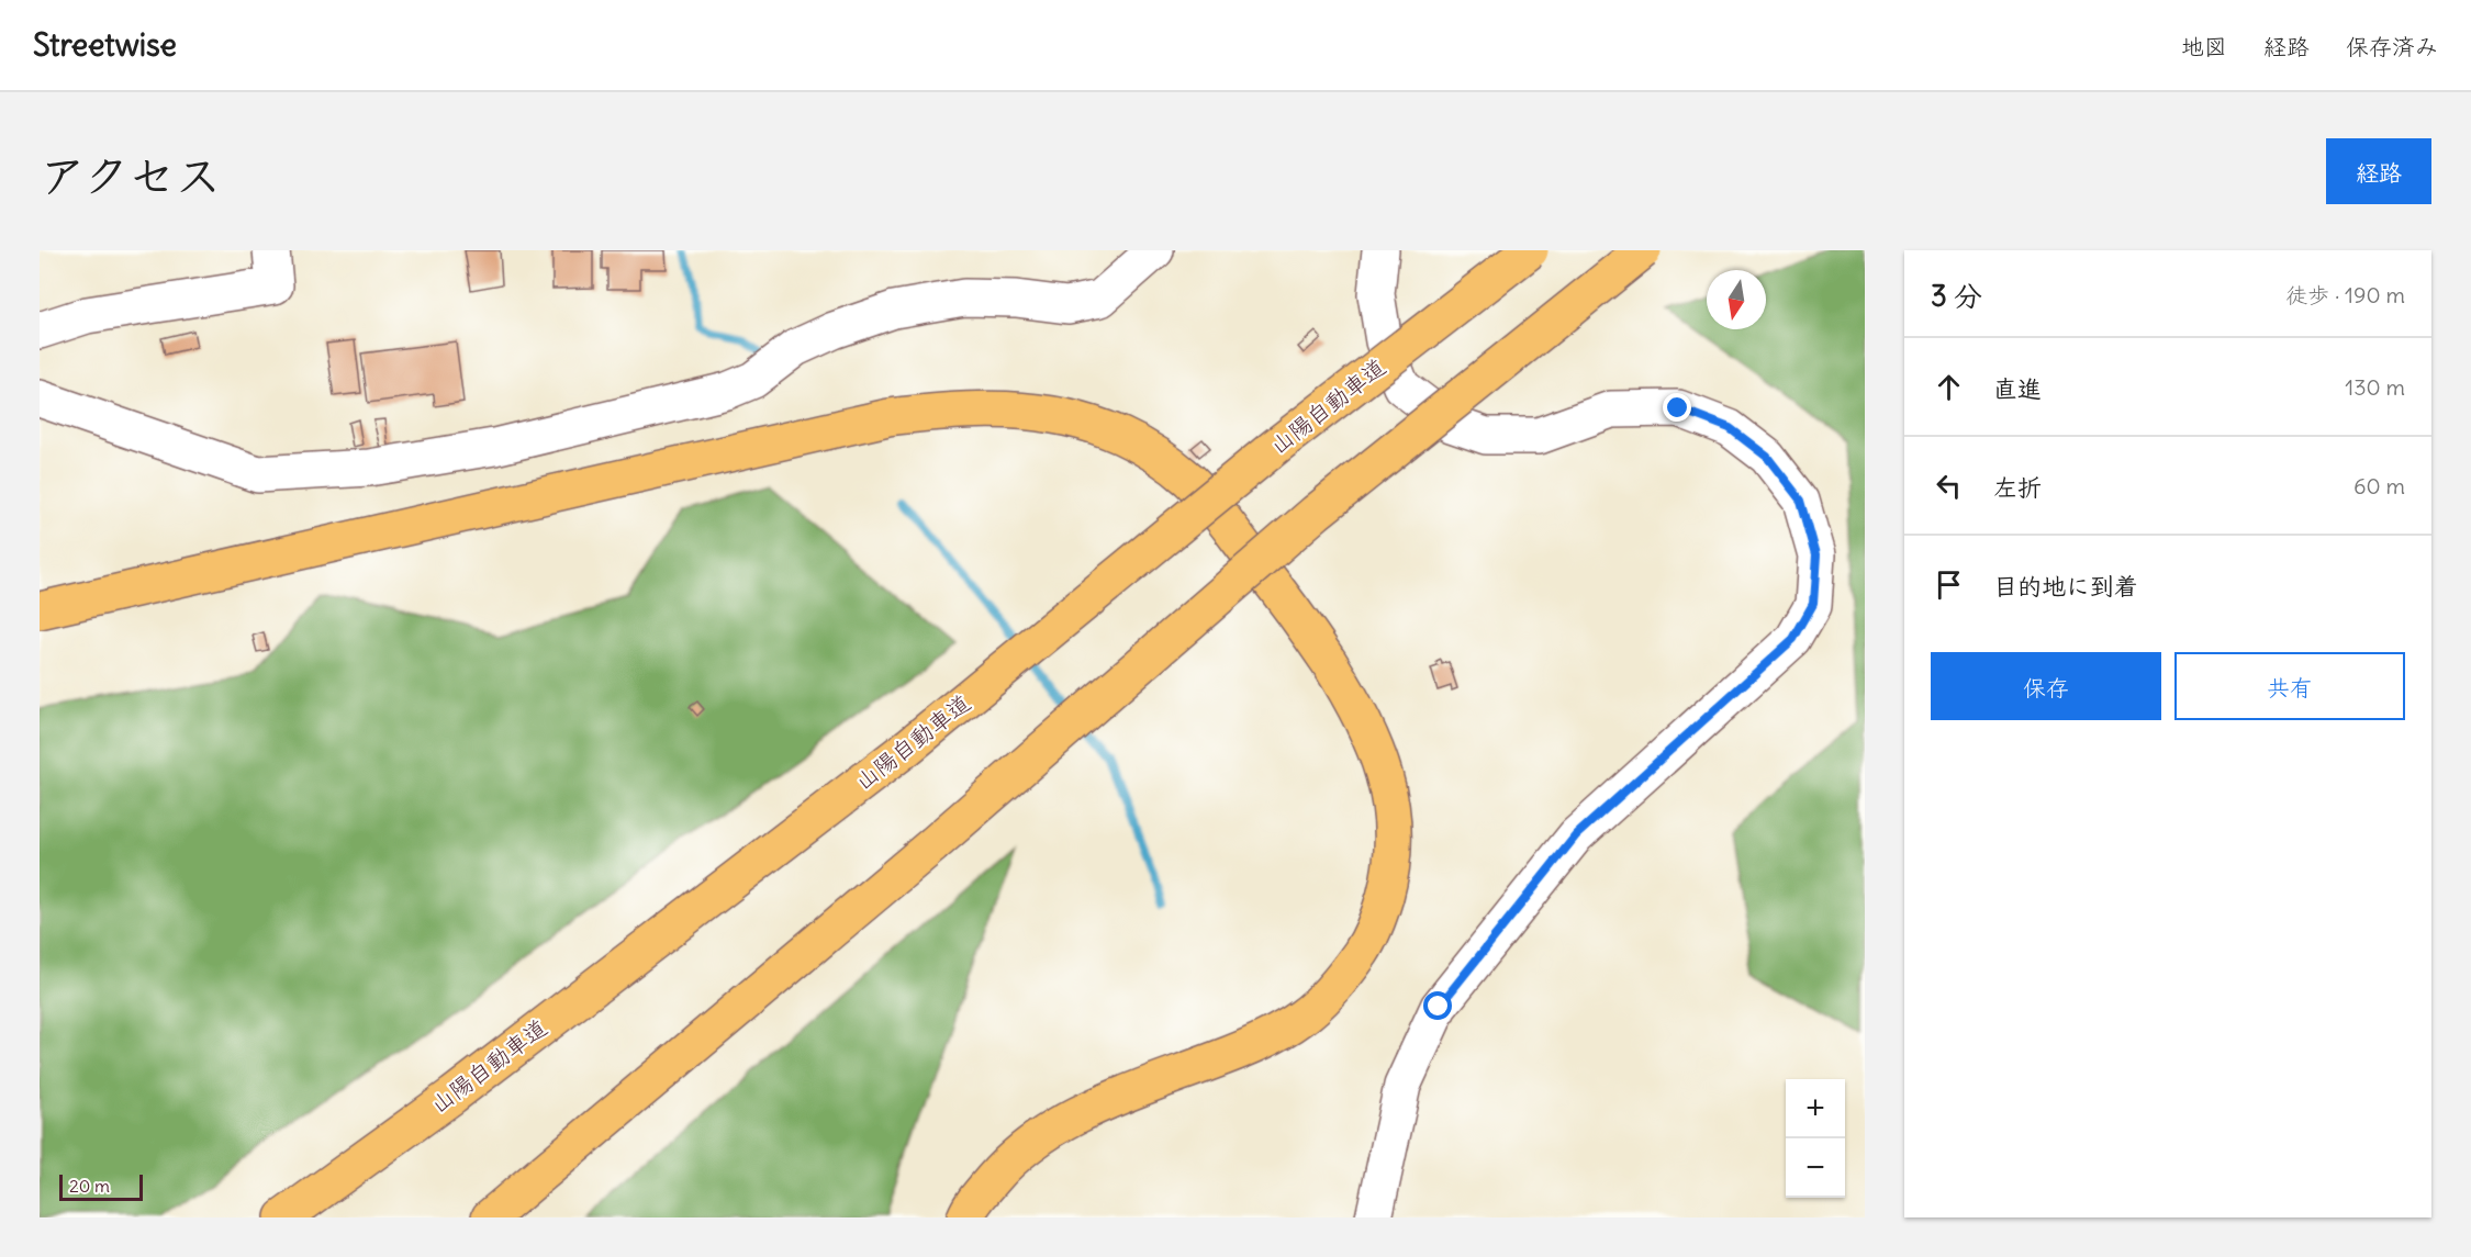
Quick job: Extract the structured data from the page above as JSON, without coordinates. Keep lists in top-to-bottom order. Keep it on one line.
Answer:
{"streets":{"highway":["山陽自動車道"]},"scale_bar":"20 m","north":"bottom","page":{"header":"Streetwise","nav":["地図","経路","保存済み"],"title":"アクセス","buttons":["経路",["保存","共有"]],"heading":["3 分","徒歩 · 190 m"],"list":[["直進","130 m"],["左折","60 m"],"目的地に到着"],"map_buttons":["+","−"],"scale":"20 m"}}
